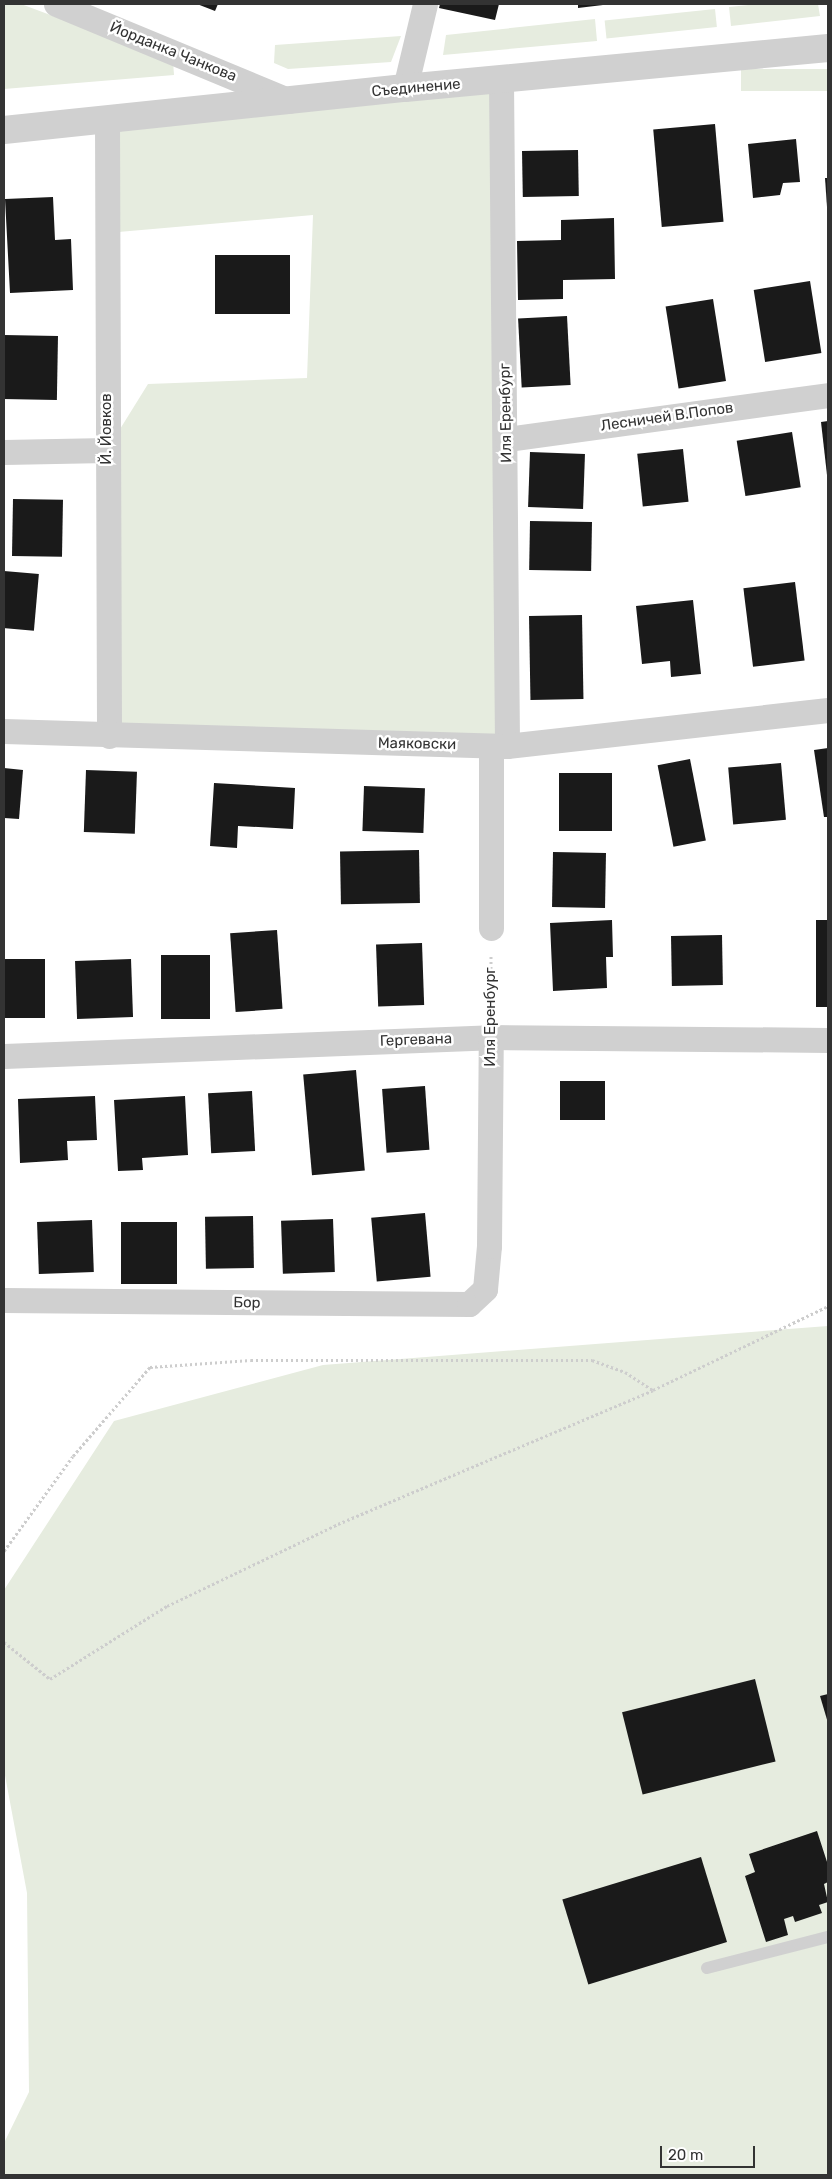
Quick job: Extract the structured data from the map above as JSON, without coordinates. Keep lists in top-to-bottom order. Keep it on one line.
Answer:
{"streets":{"street":["Йорданка Чанкова","Съединение","Иля Еренбург","Лесничей В.Попов","Й. Йовков","Маяковски","Гергевана","Бор"]},"crossings":[["Йорданка Чанкова","Съединение"],["Съединение","Иля Еренбург"],["Съединение","Й. Йовков"],["Иля Еренбург","Лесничей В.Попов"],["Иля Еренбург","Маяковски"],["Иля Еренбург","Гергевана"],["Иля Еренбург","Бор"],["Й. Йовков","Маяковски"]],"scale_bar":"20 m"}
